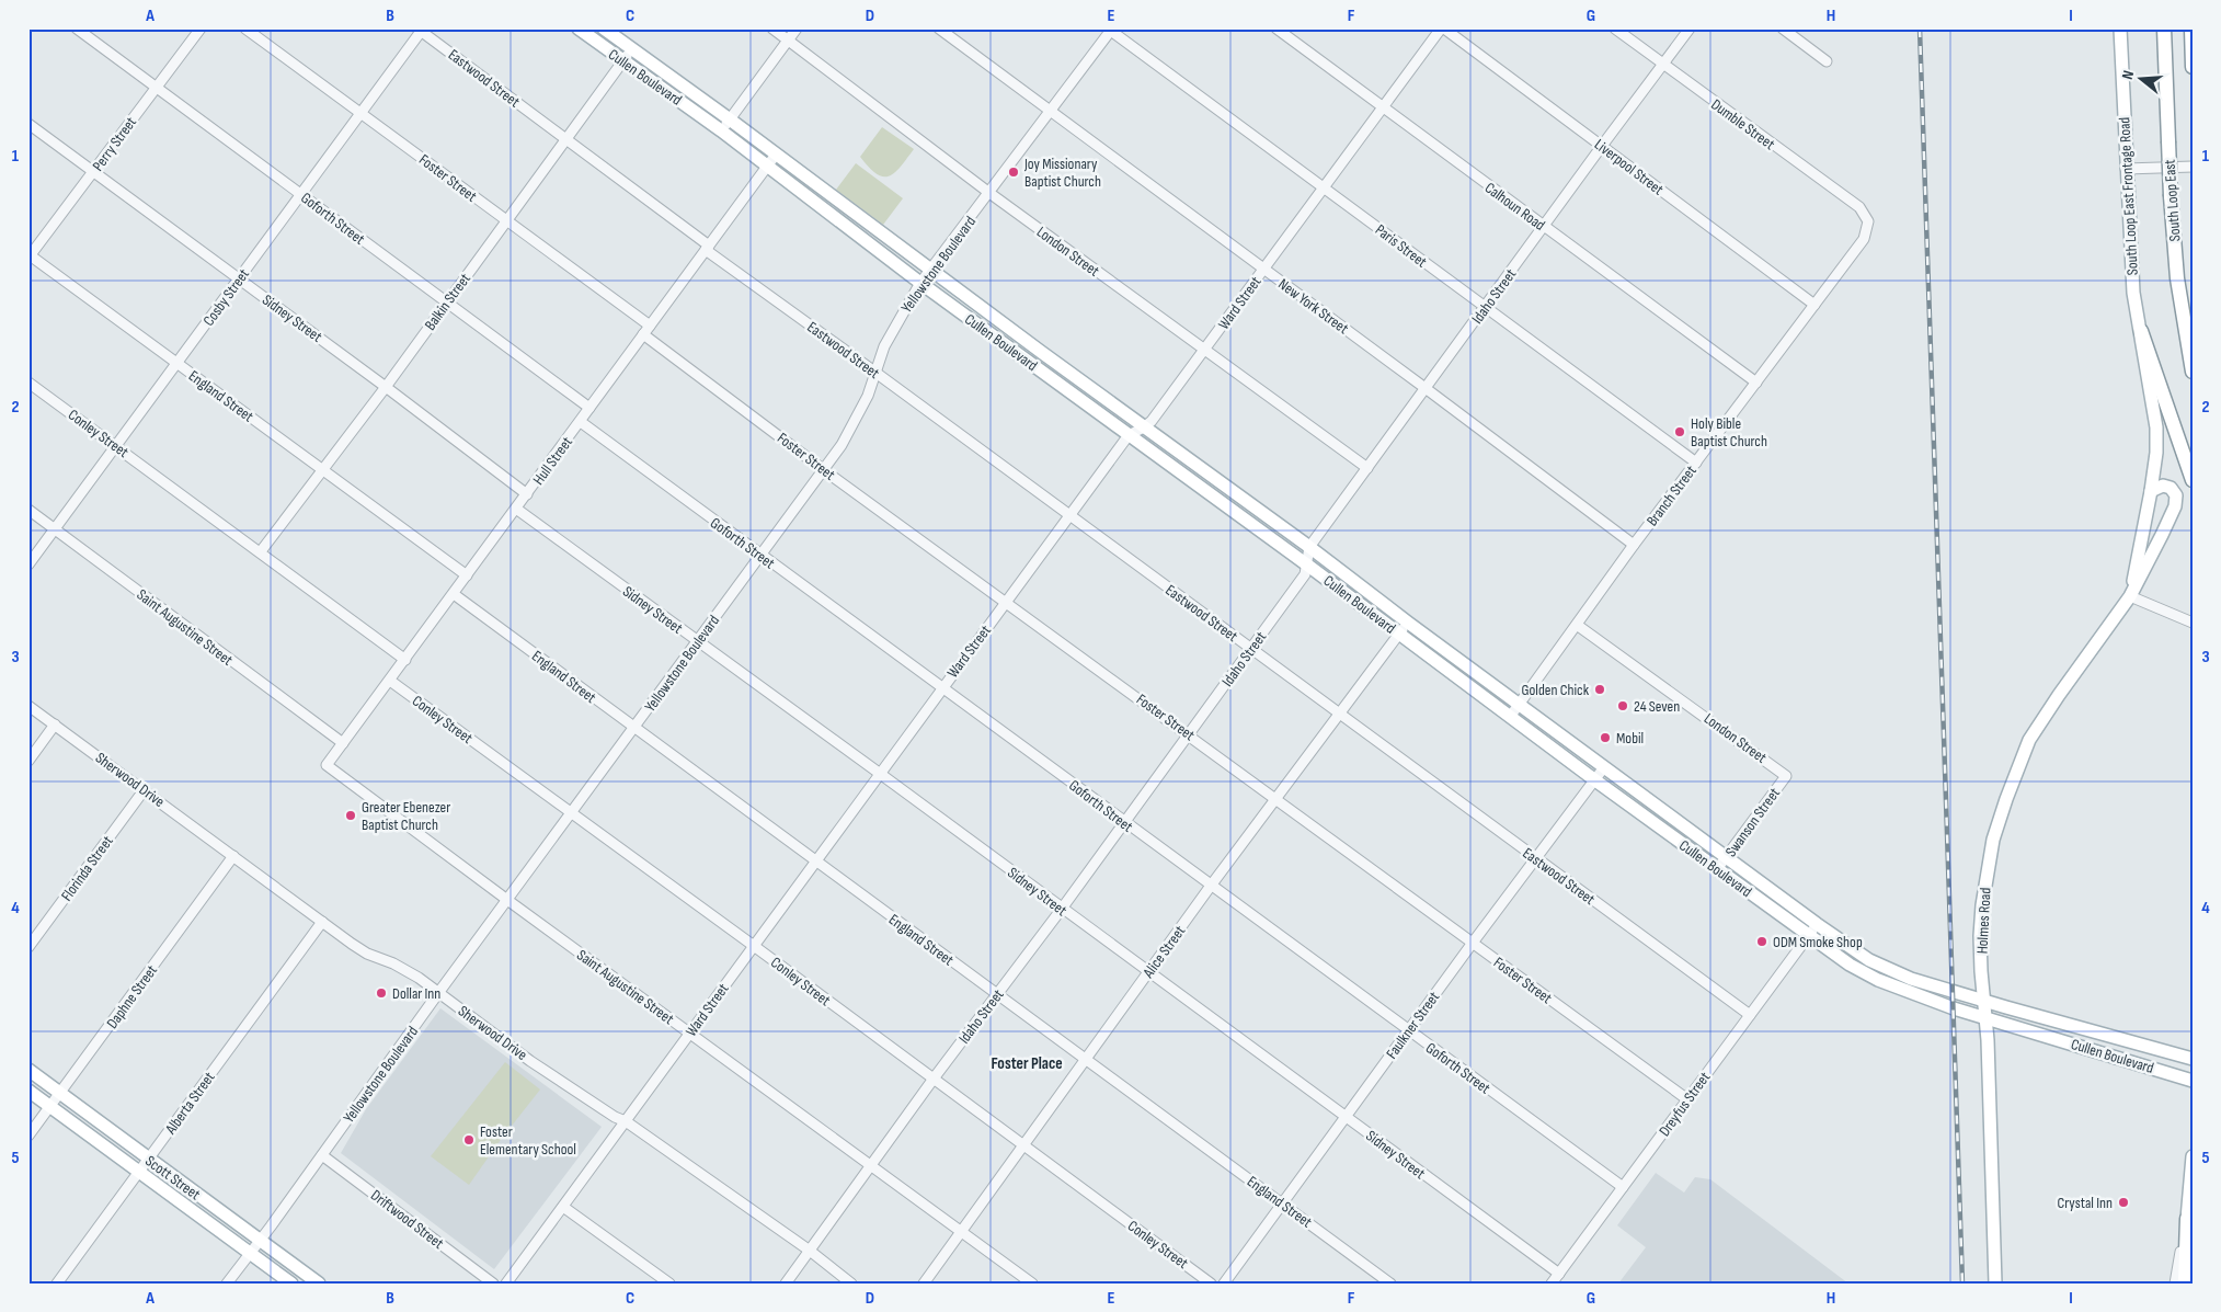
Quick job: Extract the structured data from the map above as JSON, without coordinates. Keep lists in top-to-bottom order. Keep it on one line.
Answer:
{"streets":{"highway":["South Loop East"],"main road":["Cullen Boulevard","South Loop East Frontage Road","Holmes Road","Scott Street"],"street":["Eastwood Street","Dumble Street","Perry Street","Liverpool Street","Foster Street","Calhoun Road","Goforth Street","Paris Street","London Street","Yellowstone Boulevard","Idaho Street","Cosby Street","Balkin Street","Ward Street","New York Street","Sidney Street","England Street","Conley Street","Hull Street","Branch Street","Saint Augustine Street","Sherwood Drive","Swanson Street","Florinda Street","Alice Street","Daphne Street","Faulkner Street","Alberta Street","Dreyfus Street","Driftwood Street"]},"crossings":[["Cullen Boulevard","Yellowstone Boulevard"],["Cullen Boulevard","Idaho Street"],["Cullen Boulevard","Balkin Street"],["Cullen Boulevard","Ward Street"],["Cullen Boulevard","Hull Street"],["Cullen Boulevard","Branch Street"],["Cullen Boulevard","Swanson Street"],["Cullen Boulevard","Holmes Road"],["Cullen Boulevard","Alice Street"],["Cullen Boulevard","Faulkner Street"],["Cullen Boulevard","Dreyfus Street"],["Eastwood Street","Yellowstone Boulevard"],["Eastwood Street","Idaho Street"],["Eastwood Street","Cosby Street"],["Eastwood Street","Balkin Street"],["Eastwood Street","Ward Street"],["Eastwood Street","Hull Street"],["Eastwood Street","Alice Street"],["Eastwood Street","Faulkner Street"],["Eastwood Street","Dreyfus Street"],["Dumble Street","Idaho Street"],["Dumble Street","Branch Street"],["Perry Street","Goforth Street"],["Perry Street","Sidney Street"],["Perry Street","England Street"],["Liverpool Street","Idaho Street"],["Liverpool Street","Ward Street"],["Liverpool Street","Branch Street"],["Foster Street","Yellowstone Boulevard"],["Foster Street","Idaho Street"],["Foster Street","Cosby Street"],["Foster Street","Balkin Street"],["Foster Street","Ward Street"],["Foster Street","Hull Street"],["Foster Street","Alice Street"],["Foster Street","Faulkner Street"],["Foster Street","Dreyfus Street"],["South Loop East Frontage Road","Holmes Road"],["Calhoun Road","Idaho Street"],["Calhoun Road","Ward Street"],["Calhoun Road","Branch Street"],["Goforth Street","Yellowstone Boulevard"],["Goforth Street","Idaho Street"],["Goforth Street","Cosby Street"],["Goforth Street","Balkin Street"],["Goforth Street","Ward Street"],["Goforth Street","Hull Street"],["Goforth Street","Alice Street"],["Goforth Street","Faulkner Street"],["Goforth Street","Dreyfus Street"],["Paris Street","Yellowstone Boulevard"],["Paris Street","Idaho Street"],["Paris Street","Ward Street"],["Paris Street","Branch Street"],["London Street","Yellowstone Boulevard"],["London Street","Idaho Street"],["London Street","Ward Street"],["London Street","Branch Street"],["London Street","Swanson Street"],["Yellowstone Boulevard","New York Street"],["Yellowstone Boulevard","Sidney Street"],["Yellowstone Boulevard","England Street"],["Yellowstone Boulevard","Conley Street"],["Yellowstone Boulevard","Saint Augustine Street"],["Yellowstone Boulevard","Sherwood Drive"],["Yellowstone Boulevard","Scott Street"],["Yellowstone Boulevard","Driftwood Street"],["Idaho Street","New York Street"],["Idaho Street","Sidney Street"],["Idaho Street","England Street"],["Idaho Street","Conley Street"],["Idaho Street","Saint Augustine Street"],["Idaho Street","Sherwood Drive"],["Cosby Street","Sidney Street"],["Cosby Street","England Street"],["Cosby Street","Conley Street"],["Cosby Street","Saint Augustine Street"],["Balkin Street","Sidney Street"],["Balkin Street","England Street"],["Balkin Street","Conley Street"],["Ward Street","New York Street"],["Ward Street","Sidney Street"],["Ward Street","England Street"],["Ward Street","Conley Street"],["Ward Street","Saint Augustine Street"],["Ward Street","Sherwood Drive"],["New York Street","Branch Street"],["Sidney Street","Hull Street"],["Sidney Street","Alice Street"],["Sidney Street","Faulkner Street"],["Sidney Street","Dreyfus Street"],["England Street","Hull Street"],["England Street","Alice Street"],["England Street","Faulkner Street"],["Conley Street","Hull Street"],["Conley Street","Alice Street"],["Hull Street","Saint Augustine Street"],["Saint Augustine Street","Alice Street"],["Sherwood Drive","Florinda Street"],["Sherwood Drive","Daphne Street"],["Sherwood Drive","Alberta Street"],["Daphne Street","Scott Street"],["Alberta Street","Scott Street"]],"districts":["Foster Place"],"places":["Joy Missionary Baptist Church","Holy Bible Baptist Church","Golden Chick","24 Seven","Mobil","Greater Ebenezer Baptist Church","ODM Smoke Shop","Dollar Inn","Foster Elementary School","Crystal Inn"],"north":"left","grid":{"columns":["A","B","C","D","E","F","G","H","I"],"rows":["1","2","3","4","5"]}}
